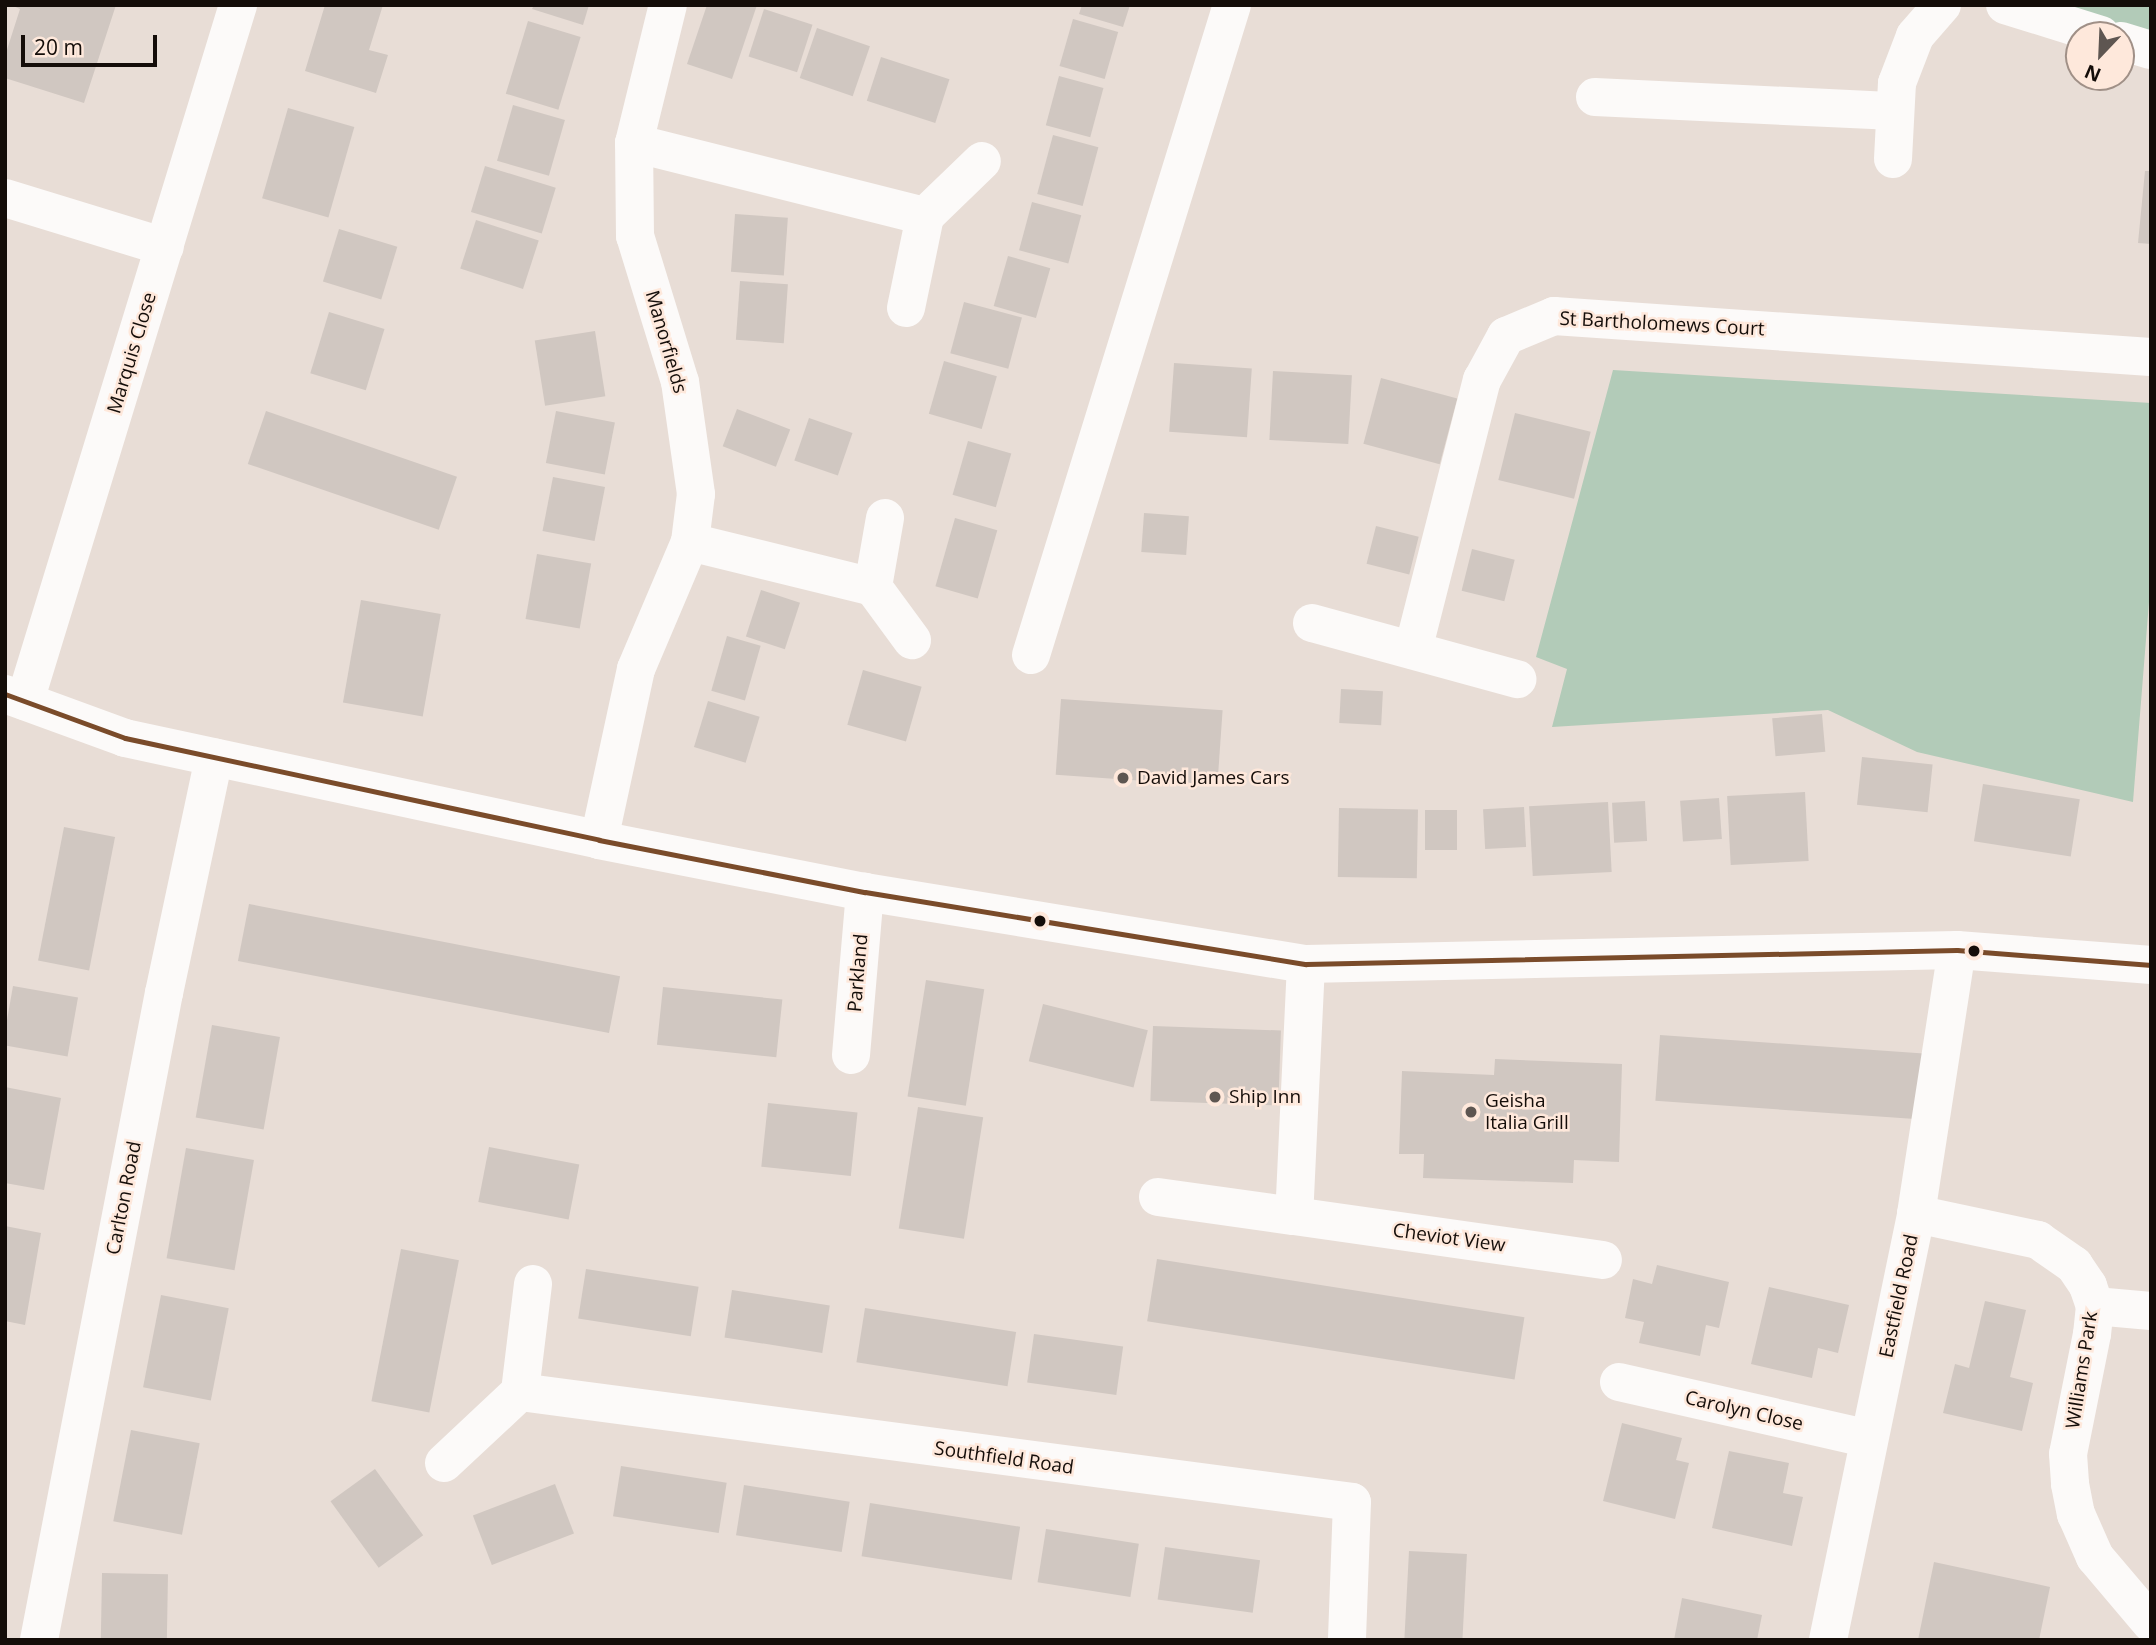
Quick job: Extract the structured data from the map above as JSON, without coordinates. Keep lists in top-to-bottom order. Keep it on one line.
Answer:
{"streets":{"street":["St Bartholomews Court","Manorfields","Marquis Close","Parkland","Carlton Road","Cheviot View","Eastfield Road","Williams Park","Carolyn Close","Southfield Road"]},"crossings":[["Eastfield Road","Williams Park"],["Eastfield Road","Carolyn Close"]],"places":["David James Cars","Ship Inn","Geisha Italia Grill"],"scale_bar":"20 m","north":"bottom left"}
